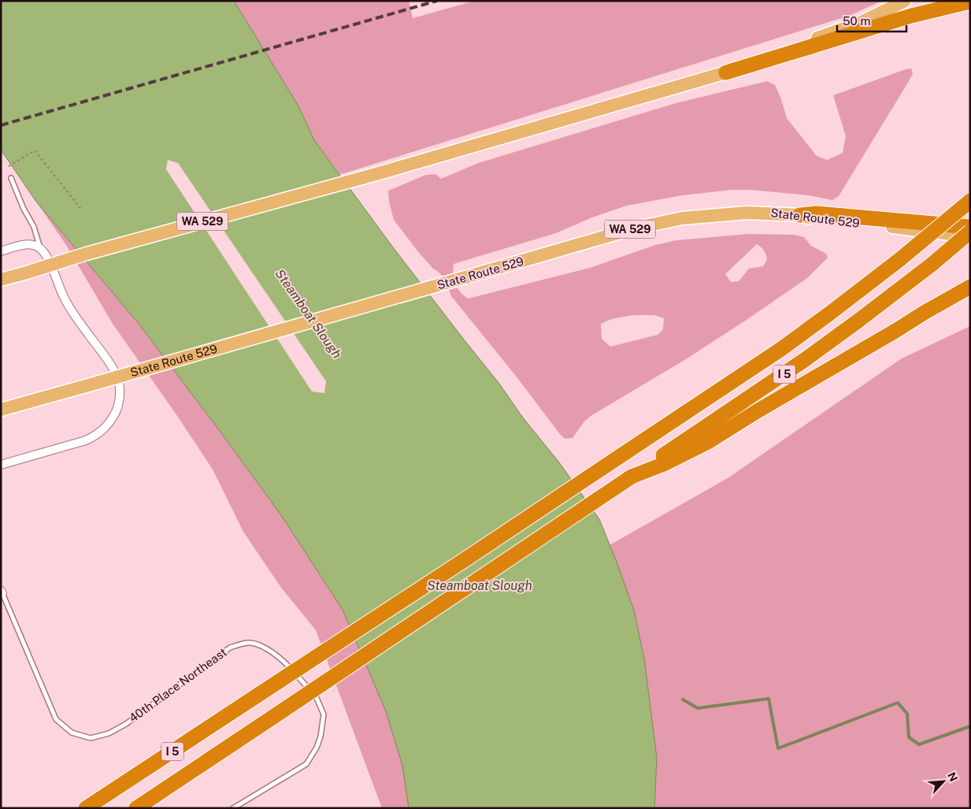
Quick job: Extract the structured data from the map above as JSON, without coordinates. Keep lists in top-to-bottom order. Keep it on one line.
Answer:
{"streets":{"highway":["I 5"],"main road":["State Route 529","WA 529"],"lane":["40th Place Northeast"]},"water":["Steamboat Slough"],"scale_bar":"50 m","north":"top right"}
